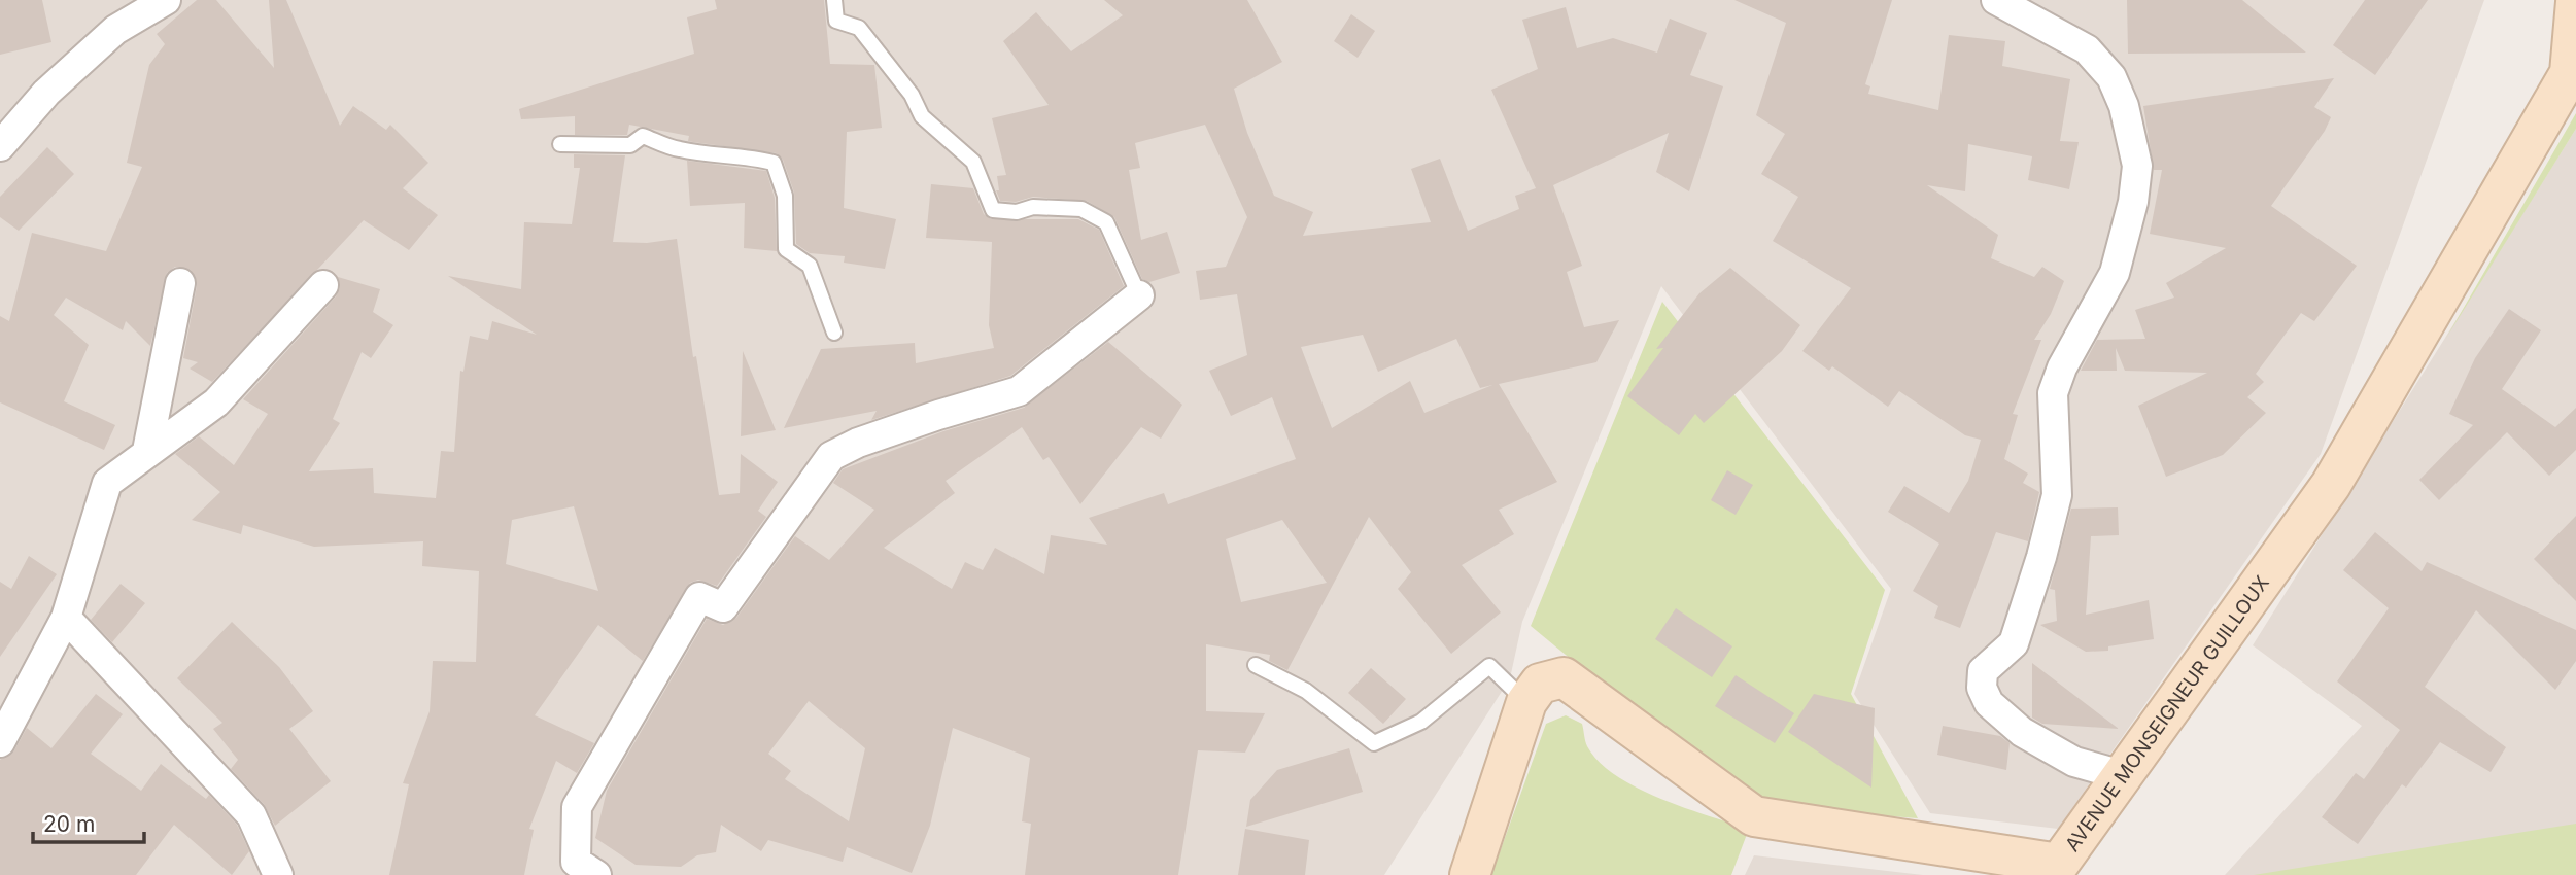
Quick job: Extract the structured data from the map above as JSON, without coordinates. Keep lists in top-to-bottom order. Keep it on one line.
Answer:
{"streets":{"street":["AVENUE MONSEIGNEUR GUILLOUX"]},"scale_bar":"20 m"}
